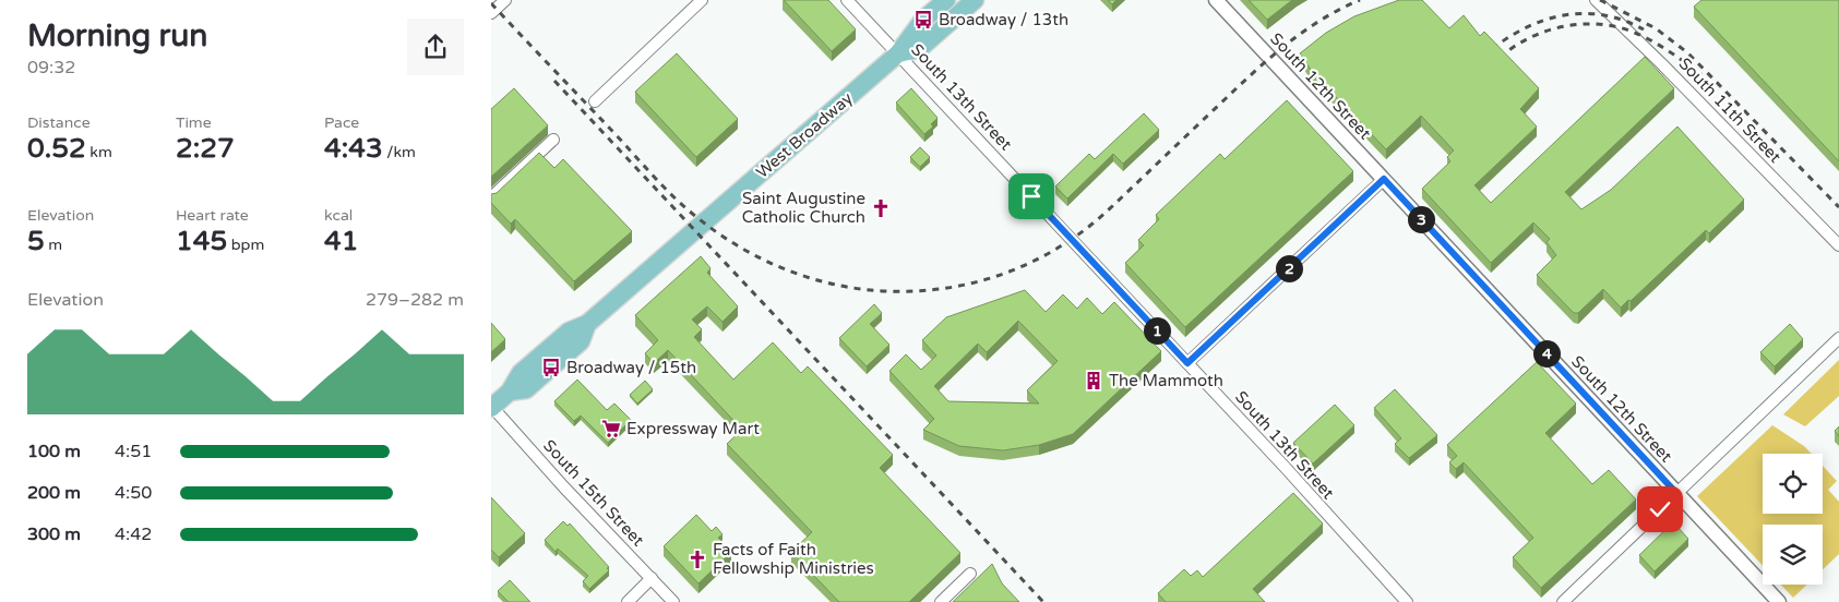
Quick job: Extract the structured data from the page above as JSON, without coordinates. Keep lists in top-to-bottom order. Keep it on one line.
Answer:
{"streets":{"main road":["West Broadway"],"street":["South 12th Street","South 13th Street","South 11th Street","South 15th Street"]},"crossings":[["South 13th Street","West Broadway"],["West Broadway","South 15th Street"]],"places":{"bus stop":["Broadway / 13th","Broadway / 15th"],"church":["Saint Augustine Catholic Church","Facts of Faith Fellowship Ministries"],"building":["The Mammoth"],"supermarket":["Expressway Mart"]},"page":{"heading":["Morning run","09:32"],"stats":[["Distance","0.52 km"],["Time","2:27"],["Pace","4:43 /km"],["Elevation","5 m"],["Heart rate","145 bpm"],["kcal","41"]],"pins":["3","2","1","4"],"chart":["Elevation","279–282 m"],"list":[{"name":"100 m","note":"4:51"},{"name":"200 m","note":"4:50"},{"name":"300 m","note":"4:42"}]}}
